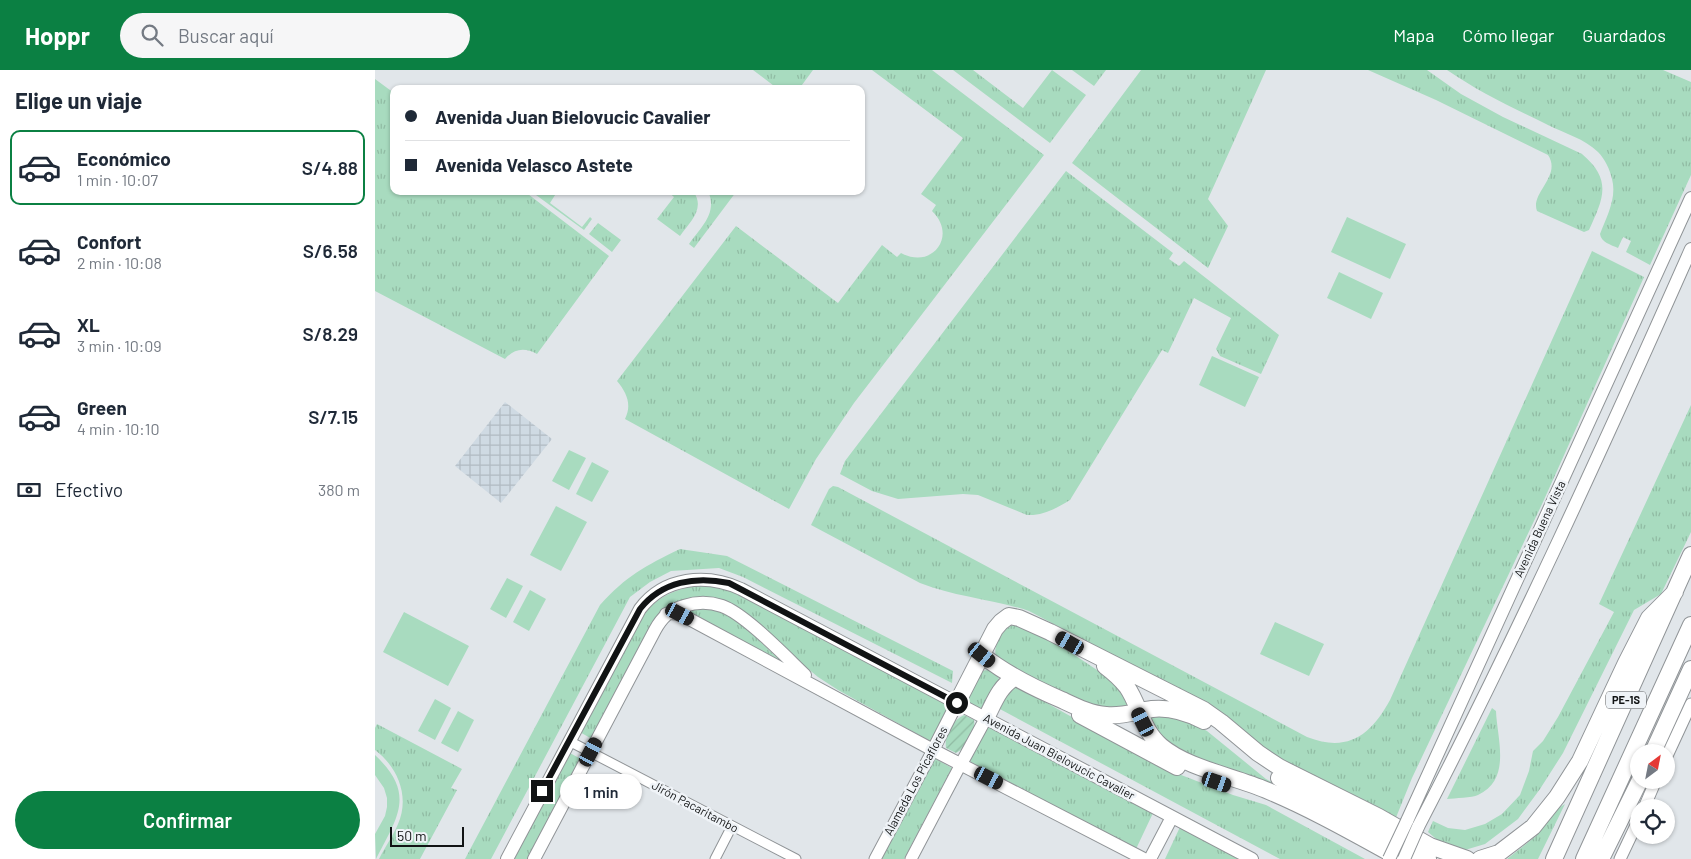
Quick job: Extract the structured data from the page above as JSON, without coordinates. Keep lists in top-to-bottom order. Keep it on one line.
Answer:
{"streets":{"highway":["PE-1S"],"main road":["Avenida Buena Vista","Avenida Juan Bielovucic Cavalier","Alameda Los Picaflores"],"street":["Jirón Pacaritambo"]},"crossings":[["Avenida Juan Bielovucic Cavalier","Alameda Los Picaflores"],["Avenida Juan Bielovucic Cavalier","Jirón Pacaritambo"]],"scale_bar":"50 m","north":"top right","page":{"header":"Hoppr","search":"Buscar aquí","nav":["Mapa","Cómo llegar","Guardados"],"heading":"Elige un viaje","banner":["Avenida Juan Bielovucic Cavalier","Avenida Velasco Astete"],"list":[{"name":"Económico","note":"1 min · 10:07","value":"S/4.88"},{"name":"Confort","note":"2 min · 10:08","value":"S/6.58"},{"name":"XL","note":"3 min · 10:09","value":"S/8.29"},{"name":"Green","note":"4 min · 10:10","value":"S/7.15"}],"pay":["Efectivo","380 m"],"bubble":"1 min","buttons":"Confirmar","scale":"50 m"}}
